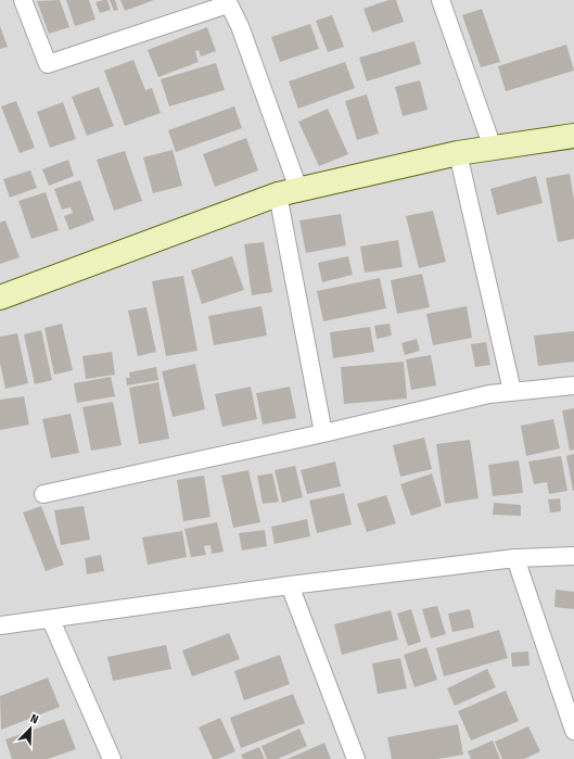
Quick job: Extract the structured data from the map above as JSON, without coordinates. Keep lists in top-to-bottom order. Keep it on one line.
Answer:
{"north":"top right"}
